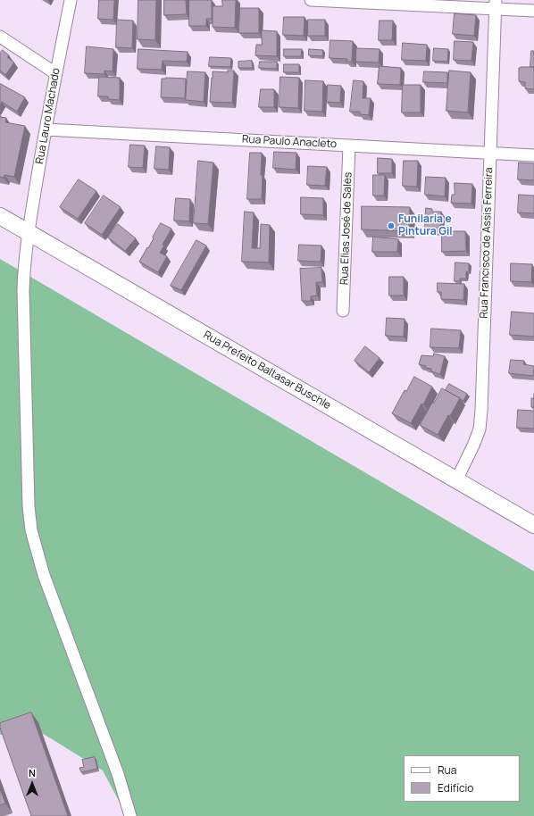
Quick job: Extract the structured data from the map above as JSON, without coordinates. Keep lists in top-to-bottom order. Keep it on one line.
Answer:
{"streets":{"main road":["Rua Prefeito Baltasar Buschle"],"street":["Rua Lauro Machado","Rua Paulo Anacleto","Rua Elias José de Sales","Rua Francisco de Assis Ferreira"]},"crossings":[["Rua Lauro Machado","Rua Paulo Anacleto"],["Rua Lauro Machado","Rua Prefeito Baltasar Buschle"],["Rua Paulo Anacleto","Rua Elias José de Sales"],["Rua Paulo Anacleto","Rua Francisco de Assis Ferreira"],["Rua Francisco de Assis Ferreira","Rua Prefeito Baltasar Buschle"]],"places":["Funilaria e Pintura Gil"],"legend":["Rua","Edifício"],"north":"top"}
